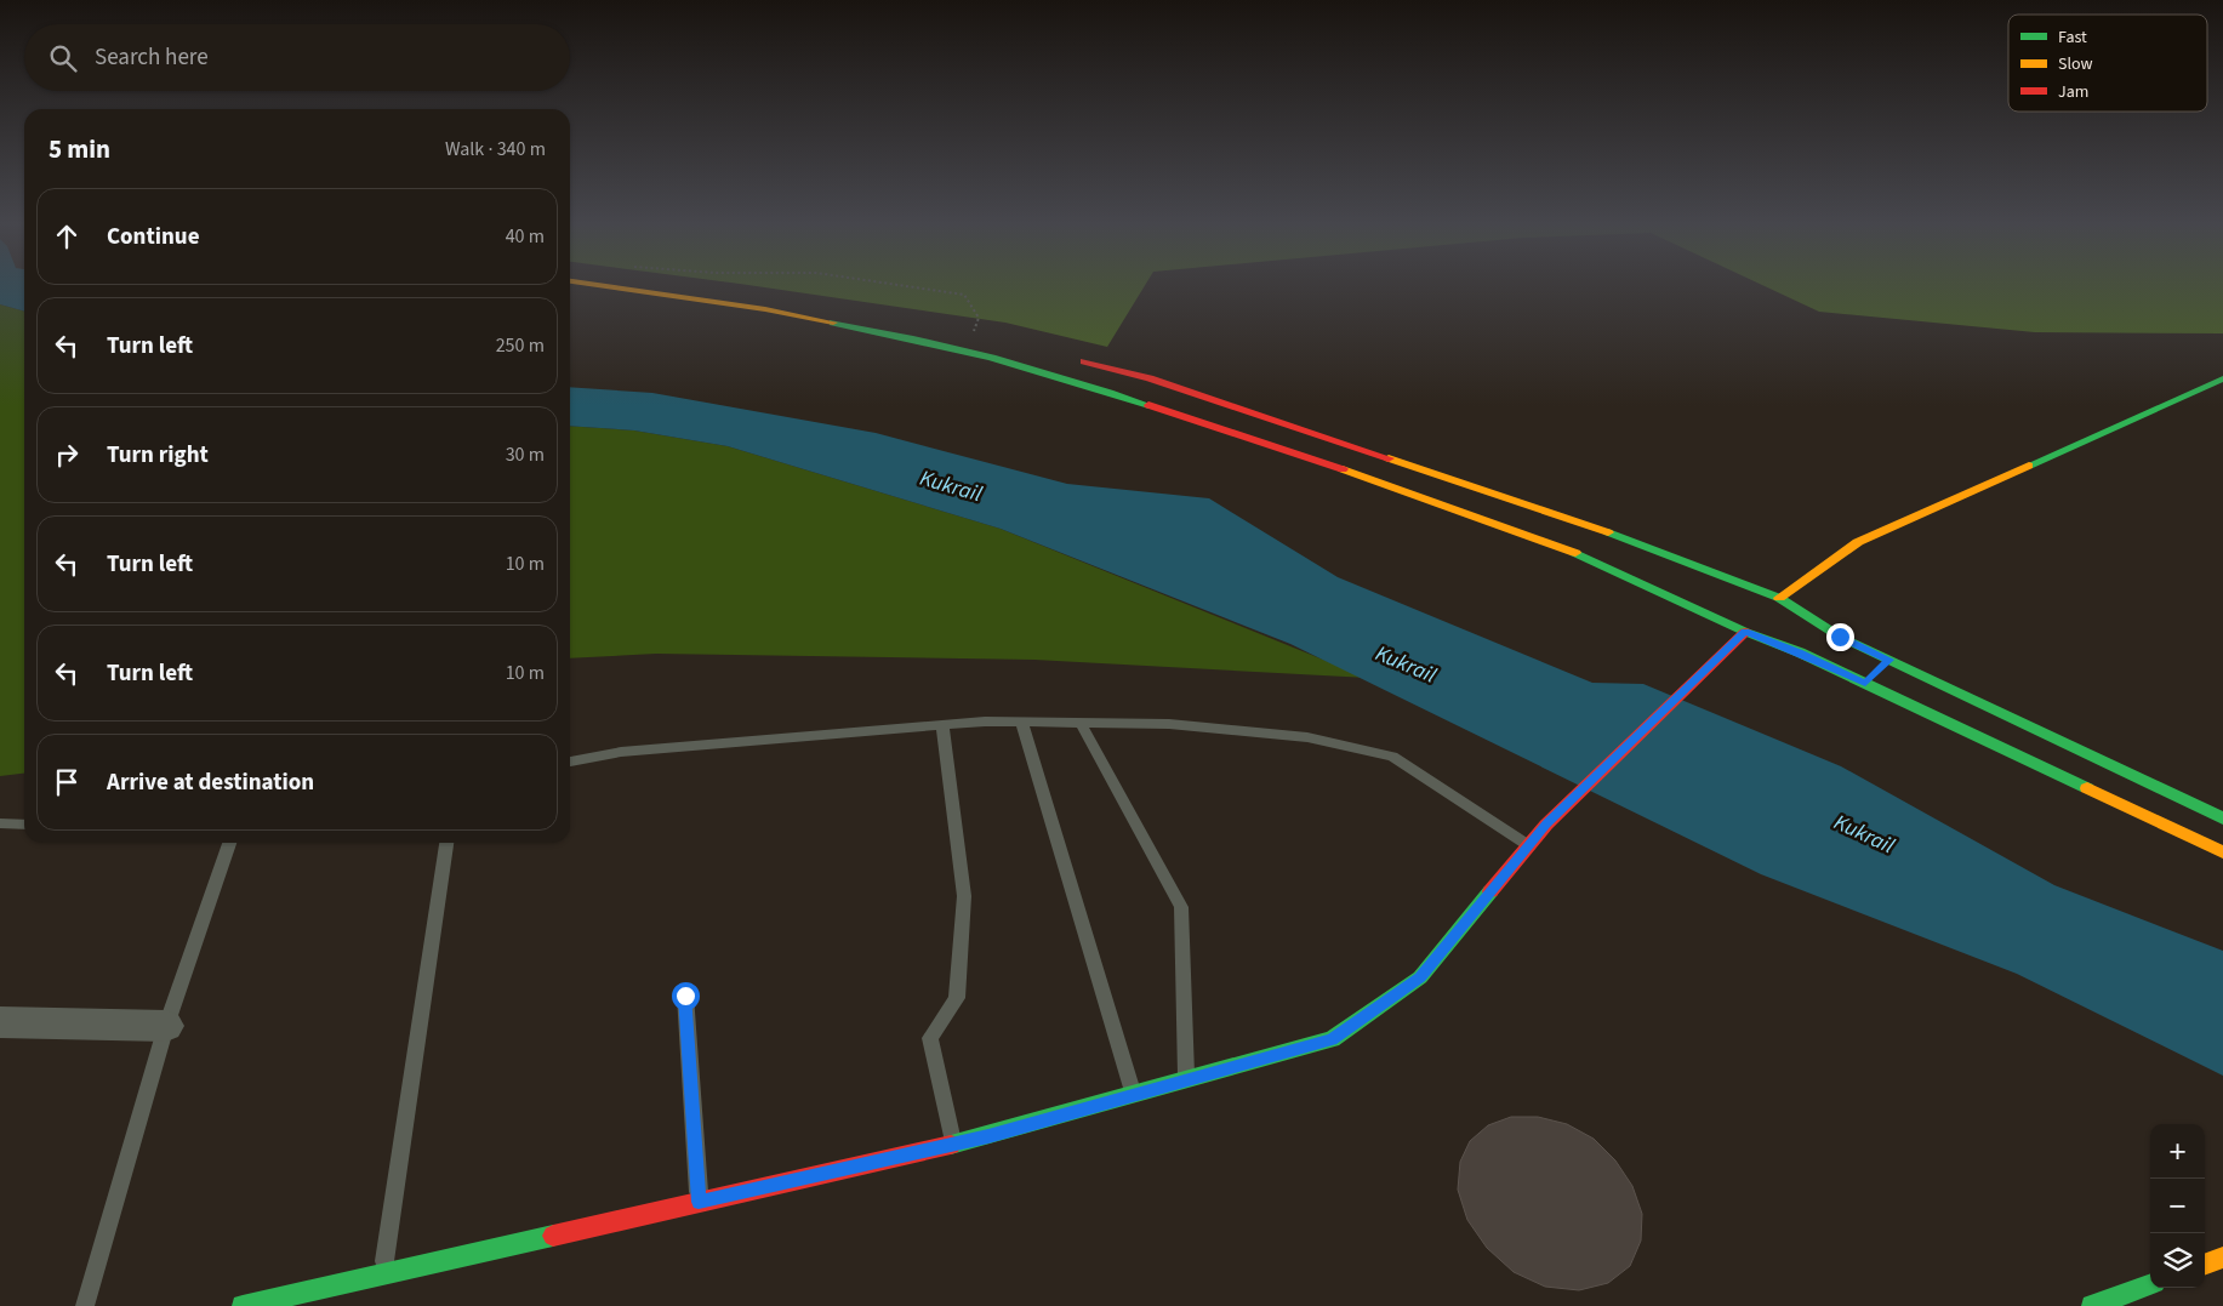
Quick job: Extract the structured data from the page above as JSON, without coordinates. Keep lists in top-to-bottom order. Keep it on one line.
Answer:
{"water":["Kukrail"],"legend":["Fast","Slow","Jam"],"page":{"search":"Search here","heading":["5 min","Walk · 340 m"],"list":[["Continue","40 m"],["Turn left","250 m"],["Turn right","30 m"],["Turn left","10 m"],["Turn left","10 m"],"Arrive at destination"],"map_buttons":["+","−"]}}
